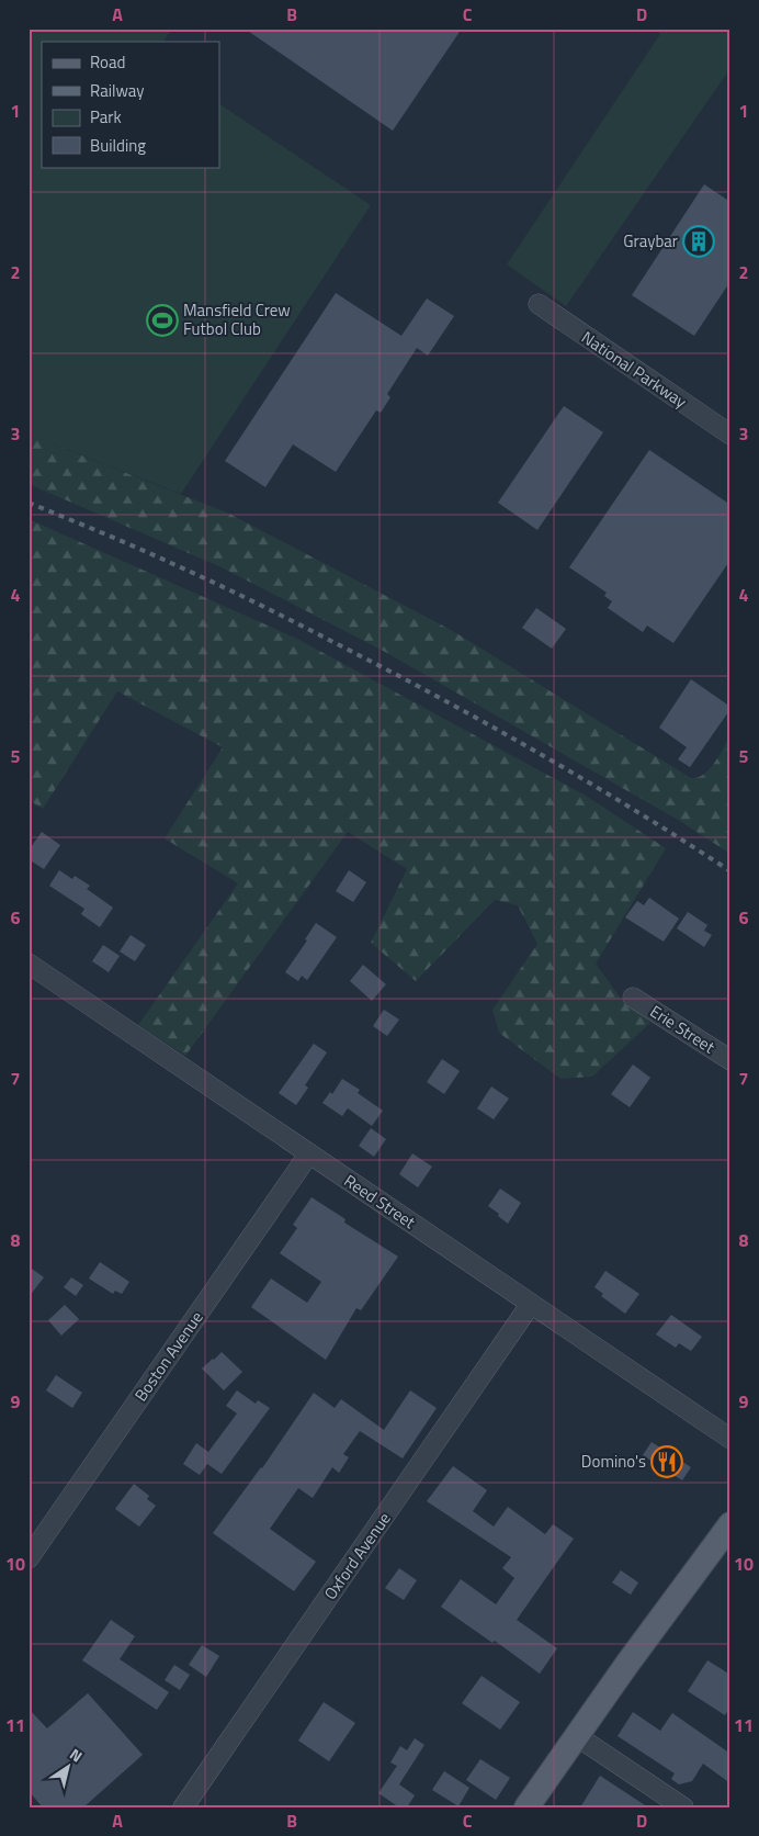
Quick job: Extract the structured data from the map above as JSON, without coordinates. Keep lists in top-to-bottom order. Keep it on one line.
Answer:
{"streets":{"street":["National Parkway","Erie Street","Reed Street","Boston Avenue","Oxford Avenue"]},"crossings":[["Reed Street","Boston Avenue"],["Reed Street","Oxford Avenue"]],"places":{"building":["Graybar"],"sports":["Mansfield Crew Futbol Club"],"restaurant":["Domino's"]},"legend":["Road","Railway","Park","Building"],"north":"top right","grid":{"columns":["A","B","C","D"],"rows":["1","2","3","4","5","6","7","8","9","10","11"]}}
